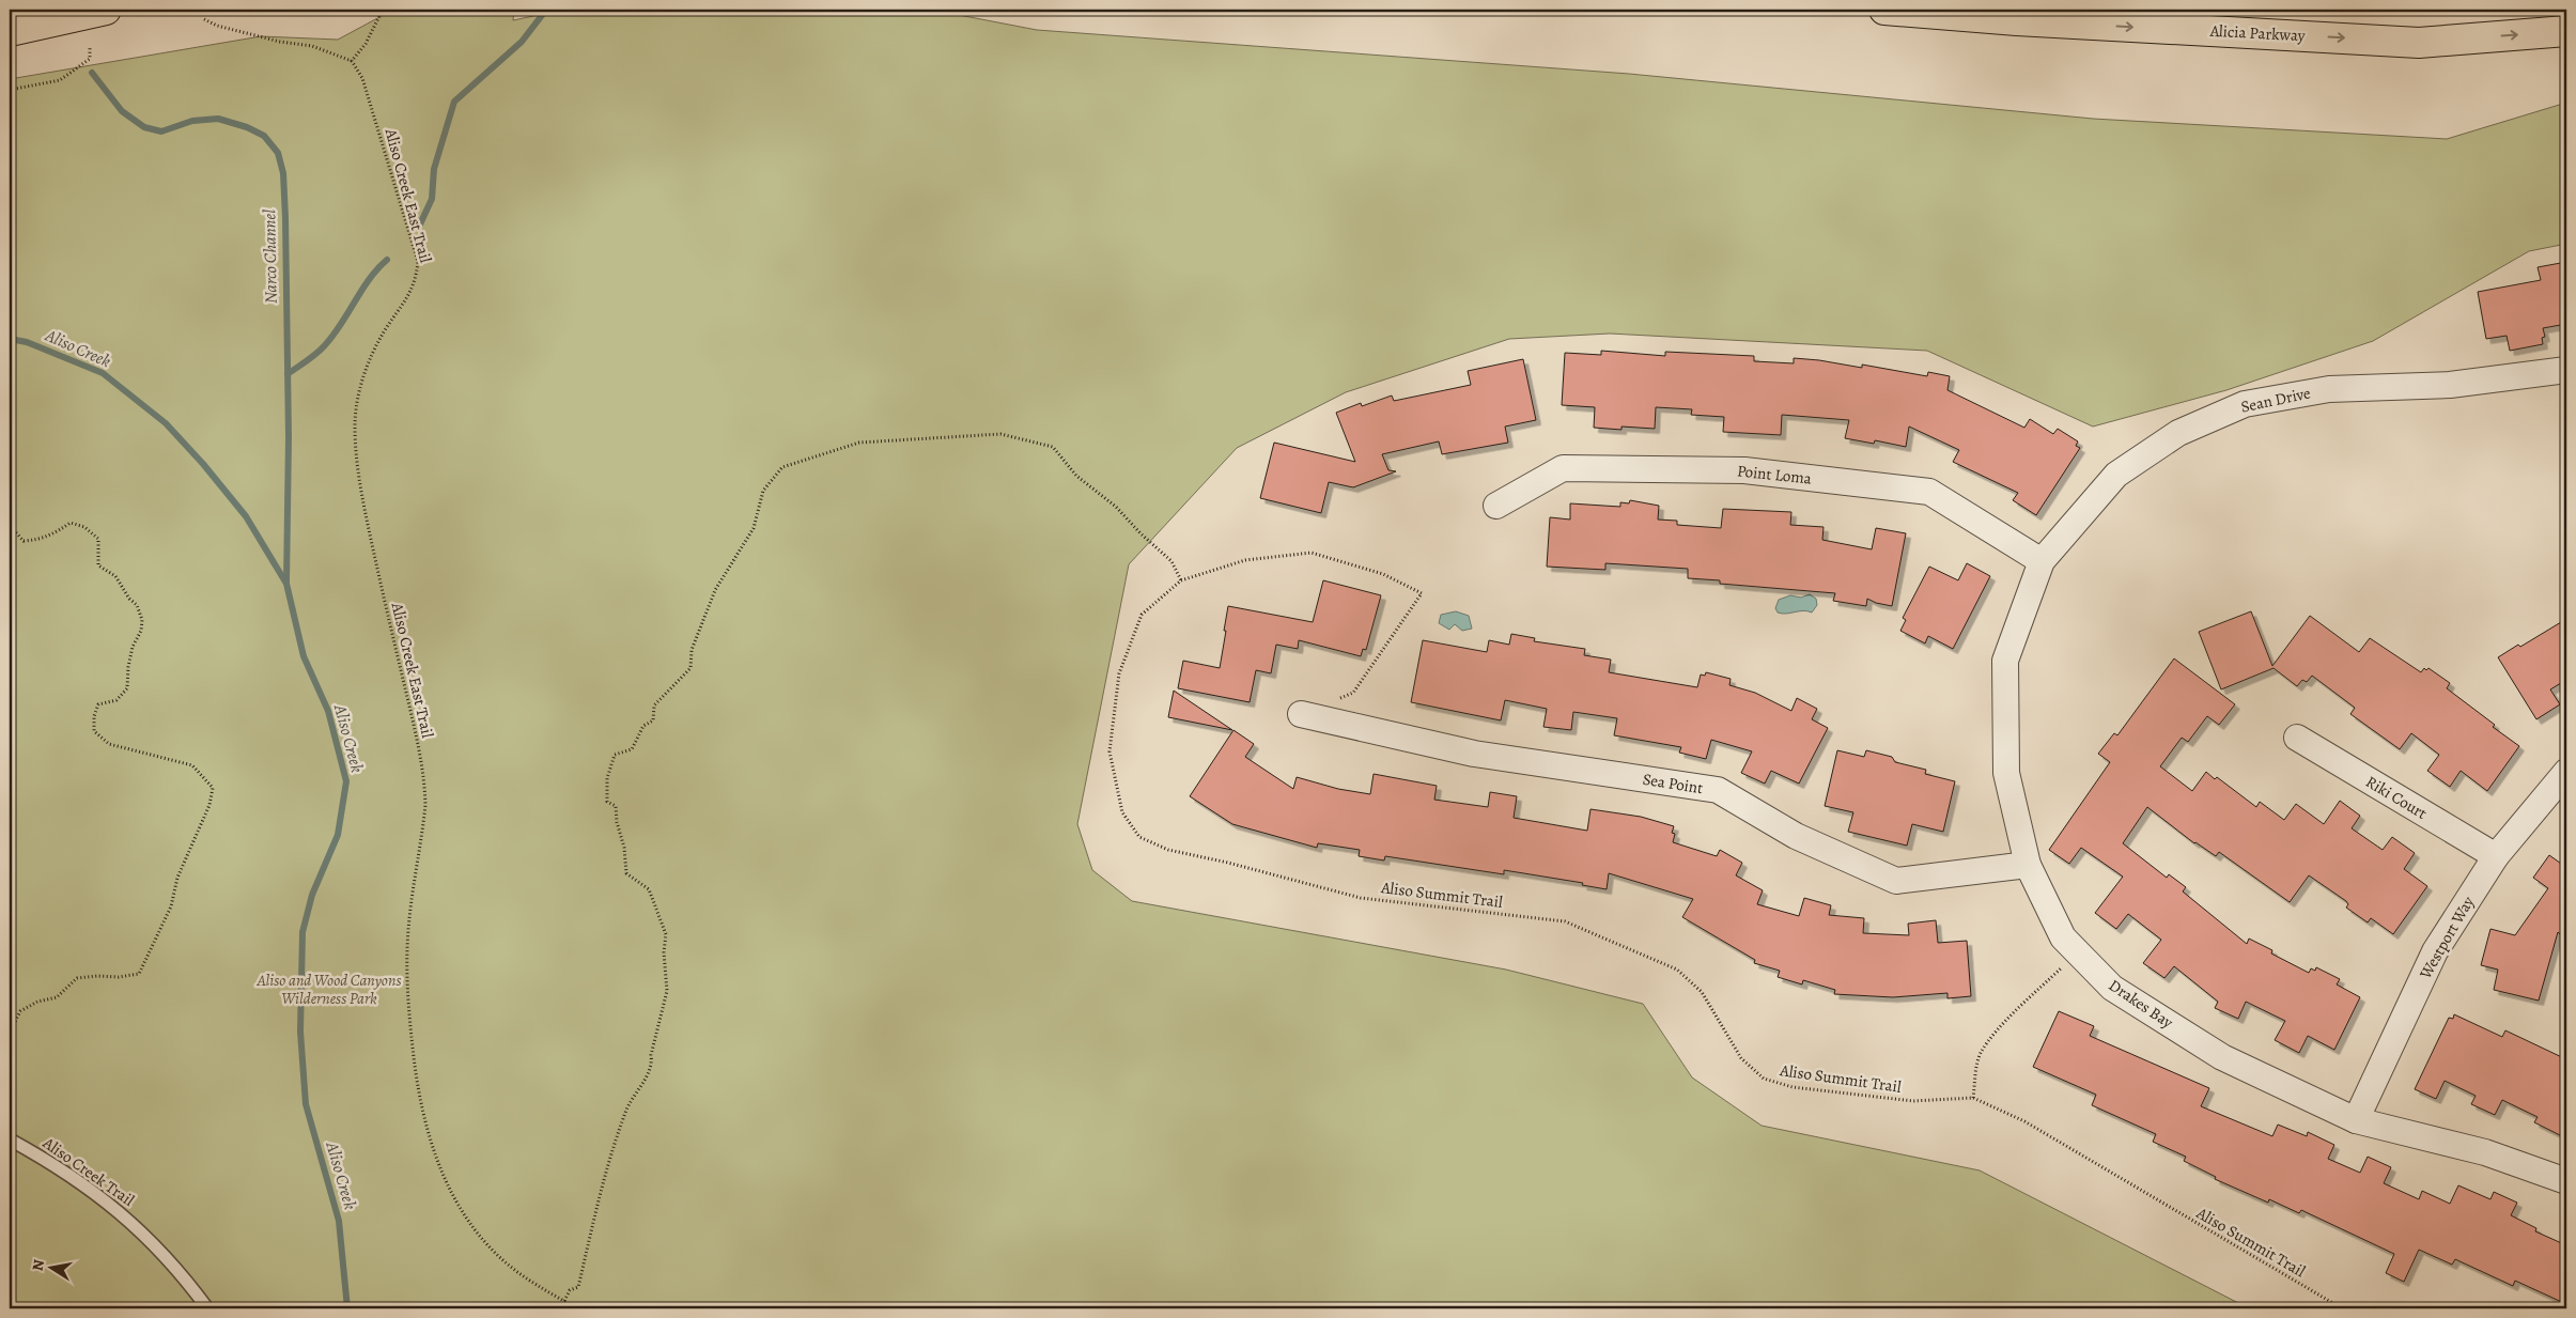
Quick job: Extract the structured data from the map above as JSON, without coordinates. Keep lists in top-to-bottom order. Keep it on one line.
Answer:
{"streets":{"main road":["Alicia Parkway"],"street":["Sean Drive","Point Loma","Sea Point","Riki Court","Westport Way","Drakes Bay"],"lane":["Aliso Creek Trail"],"path":["Aliso Creek East Trail","Aliso Summit Trail"]},"crossings":[["Sean Drive","Point Loma"],["Sean Drive","Drakes Bay"],["Point Loma","Drakes Bay"],["Sea Point","Aliso Summit Trail"],["Sea Point","Drakes Bay"],["Riki Court","Westport Way"],["Westport Way","Drakes Bay"]],"one_way":["Alicia Parkway"],"water":["Narco Channel","Aliso Creek"],"parks":["Aliso and Wood Canyons Wilderness Park"],"north":"left"}
